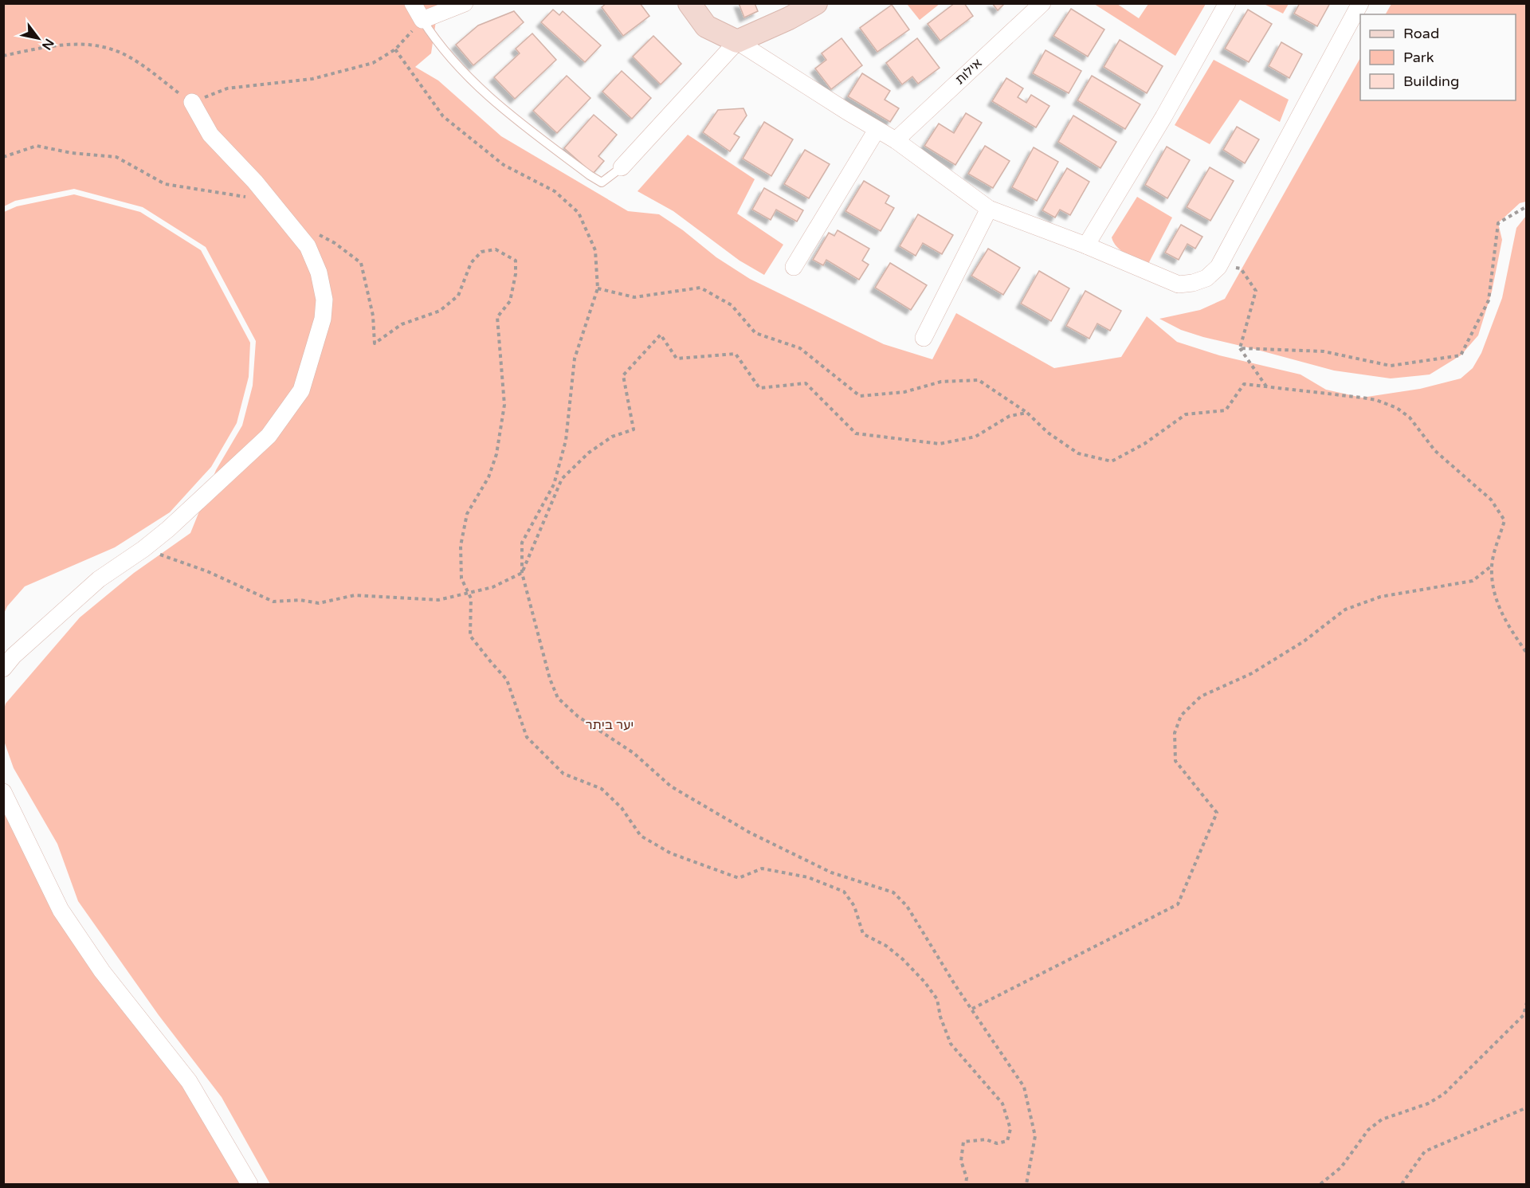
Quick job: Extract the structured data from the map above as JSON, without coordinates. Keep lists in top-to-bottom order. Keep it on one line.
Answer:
{"streets":{"street":["אילות"]},"parks":["יער ביתר"],"legend":["Road","Park","Building"],"north":"bottom right"}
